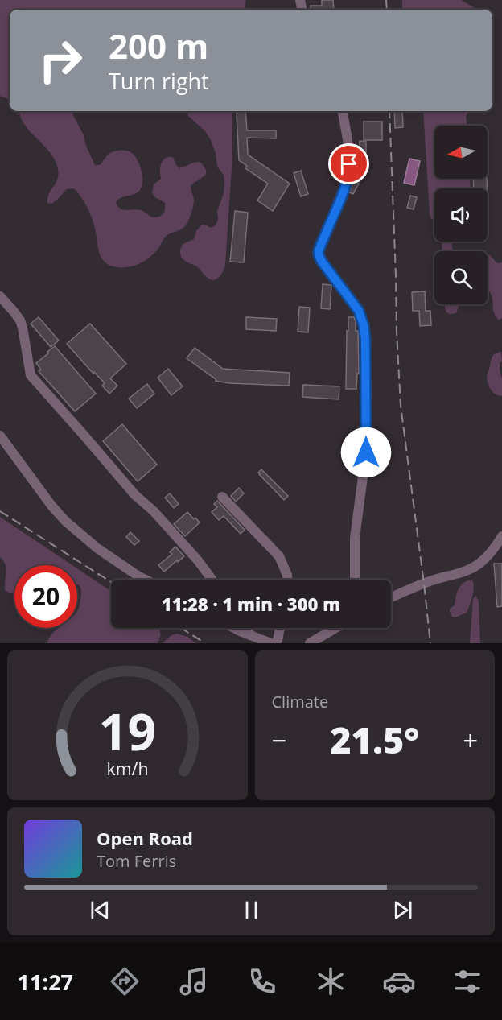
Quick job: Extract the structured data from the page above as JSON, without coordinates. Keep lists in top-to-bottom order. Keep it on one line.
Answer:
{"north":"left","page":{"turn":["200 m","Turn right"],"limit":"20","trip":"11:28 · 1 min · 300 m","tile":"Climate","heat":["−","21.5°","+"],"song":["Open Road","Tom Ferris"],"tabs":"11:27","gauge":["19","km/h"]}}
